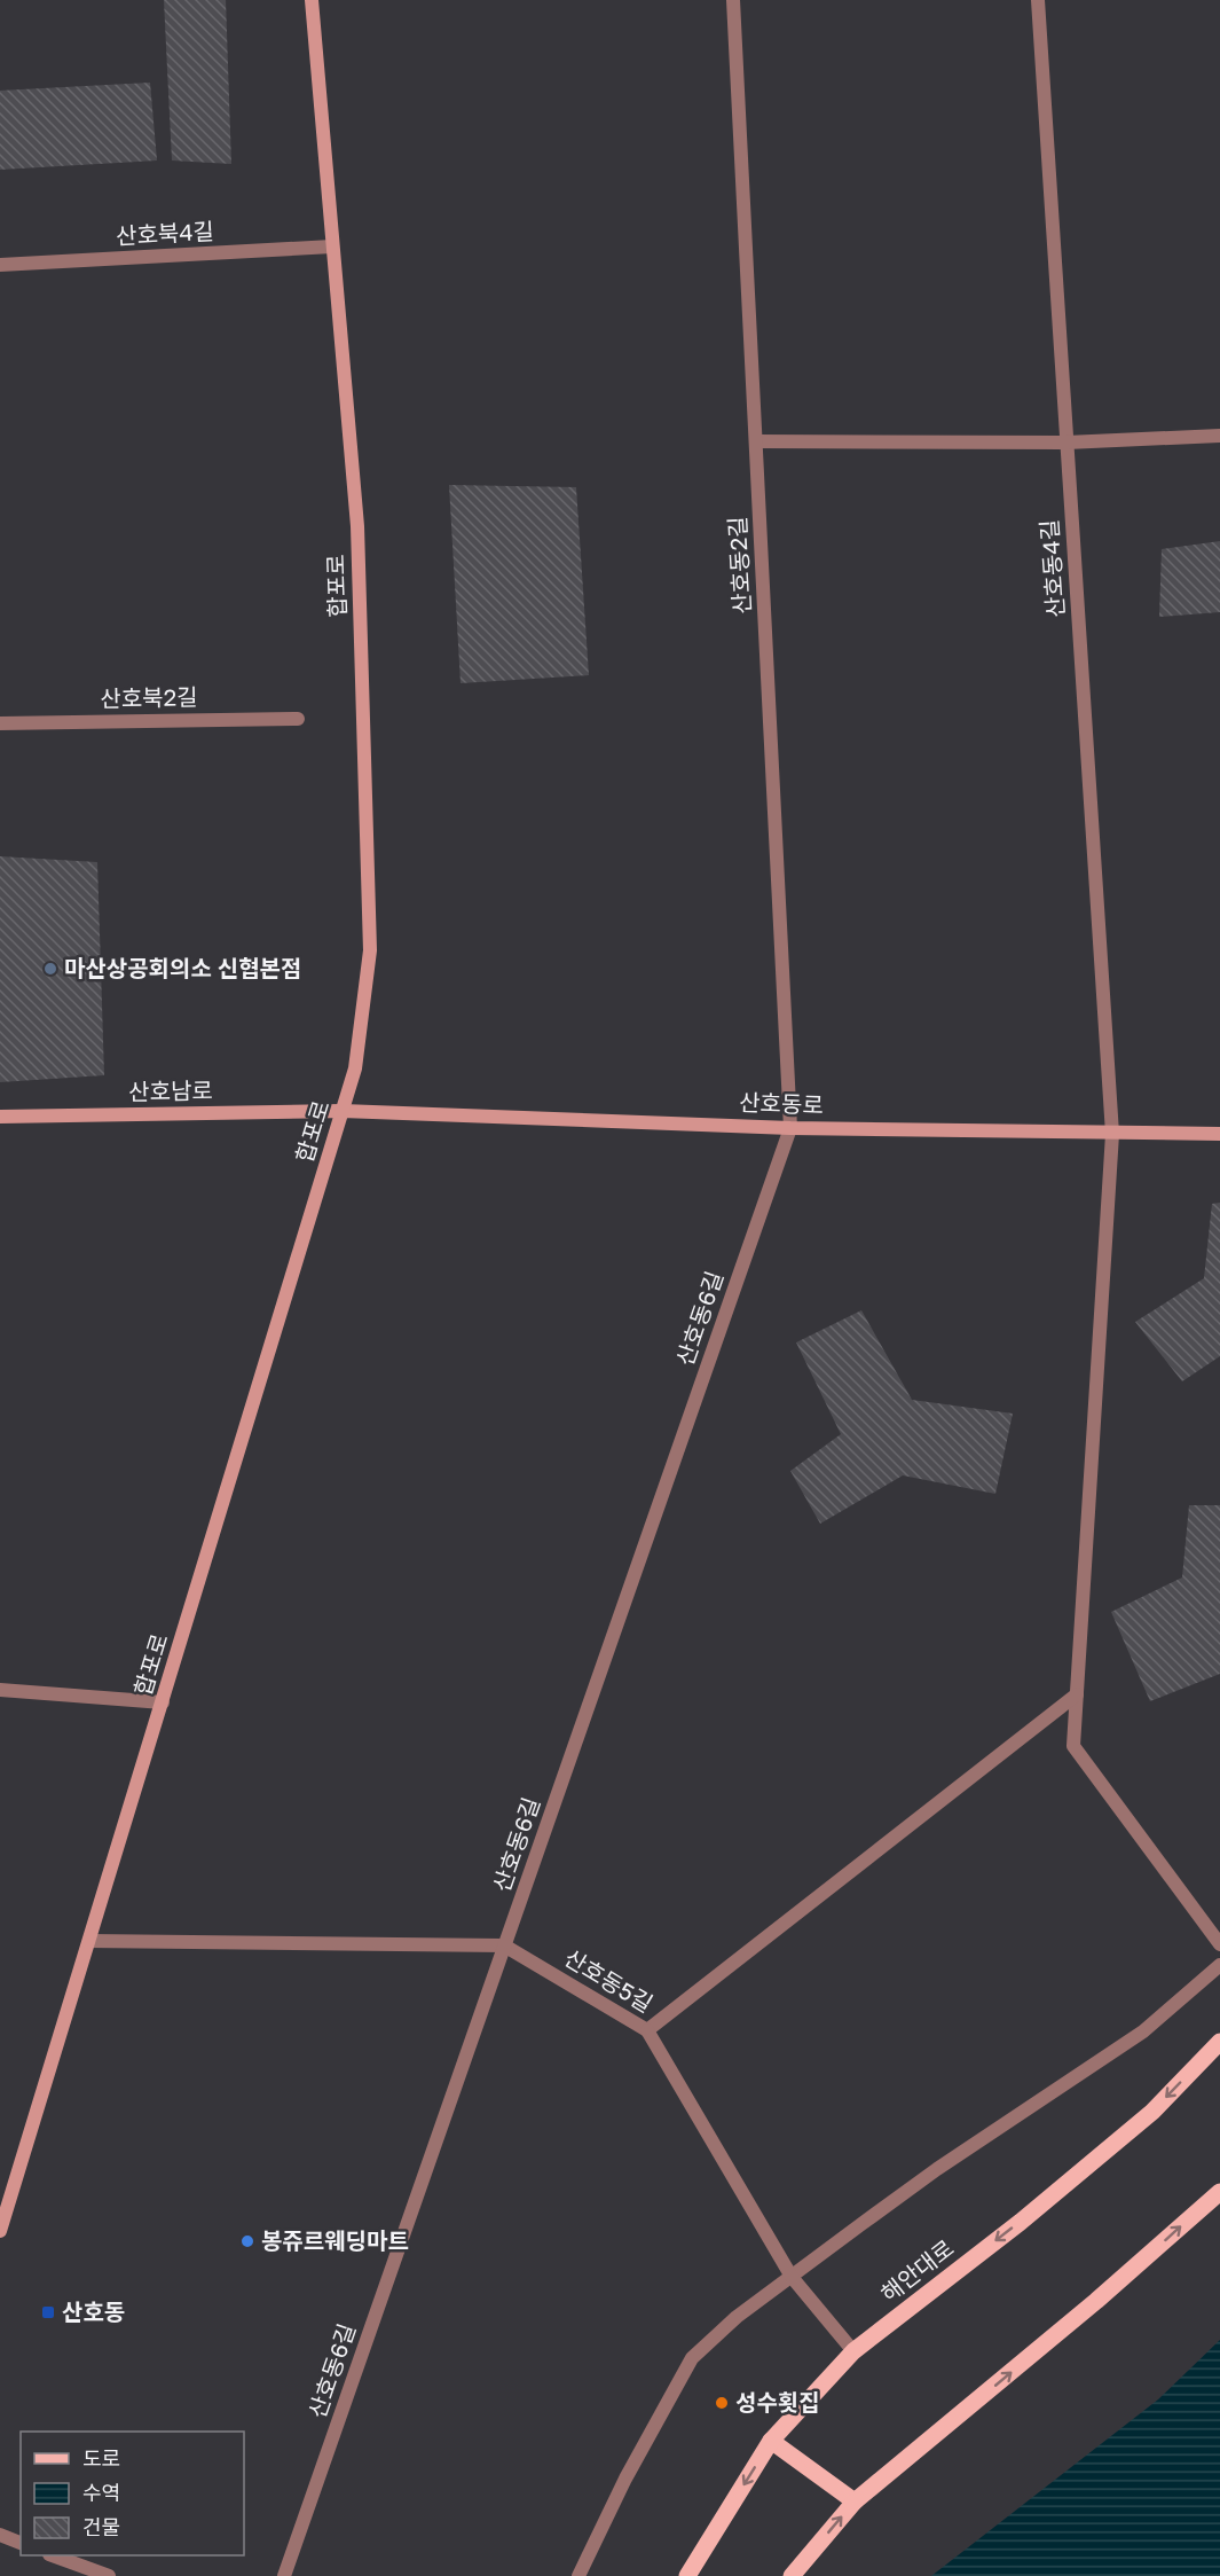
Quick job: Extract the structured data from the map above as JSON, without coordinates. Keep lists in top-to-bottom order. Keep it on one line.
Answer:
{"streets":{"main road":["합포로","산호남로","산호동로","해안대로"],"street":["산호북4길","산호동2길","산호동4길","산호북2길","산호동6길","산호동5길"]},"crossings":[["산호북4길","합포로"],["산호동2길","산호동로"],["산호동2길","산호동6길"],["산호동4길","산호동로"],["산호동4길","산호동5길"],["합포로","산호남로"],["합포로","산호동로"],["산호남로","산호동로"],["산호동로","산호동6길"],["산호동6길","산호동5길"]],"places":{"other":["마산상공회의소 신협본점","봉쥬르웨딩마트","성수횟집"],"transit":["산호동"]},"legend":["도로","수역","건물"]}
